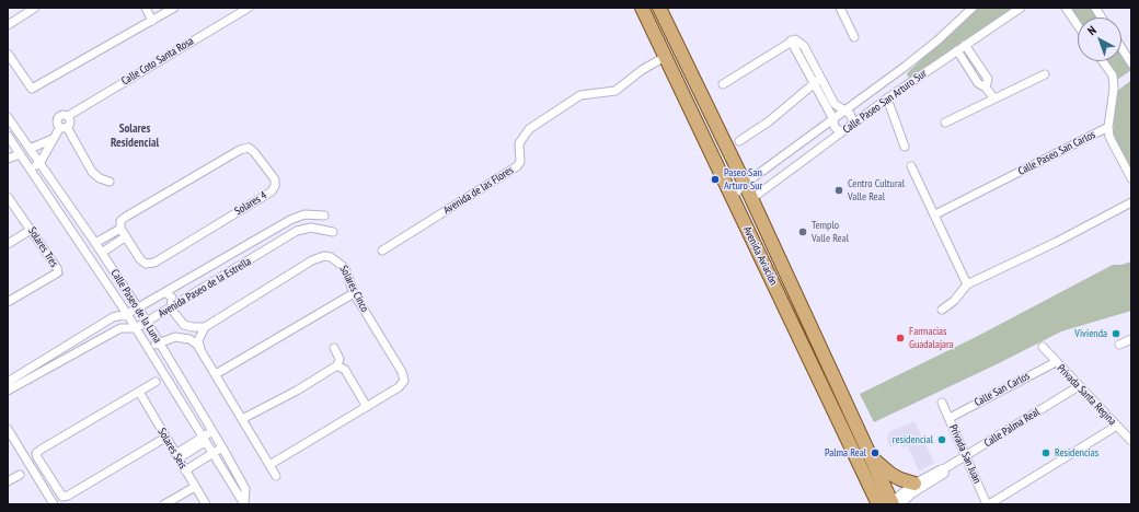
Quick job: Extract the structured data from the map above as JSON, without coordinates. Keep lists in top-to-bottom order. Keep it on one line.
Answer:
{"streets":{"main road":["Avenida Aviación"],"street":["Calle Coto Santa Rosa","Calle Paseo San Arturo Sur","Calle Paseo San Carlos","Avenida de las Flores","Solares 4","Solares Tres","Avenida Paseo de la Estrella","Solares Cinco","Calle Paseo de la Luna","Calle San Carlos","Privada Santa Regina","Calle Palma Real","Solares Seis","Privada San Juan"]},"crossings":[["Calle Coto Santa Rosa","Calle Paseo de la Luna"],["Calle Paseo San Arturo Sur","Avenida Aviación"],["Avenida de las Flores","Avenida Aviación"],["Solares 4","Calle Paseo de la Luna"],["Avenida Aviación","Calle Palma Real"],["Avenida Paseo de la Estrella","Calle Paseo de la Luna"],["Calle San Carlos","Privada Santa Regina"],["Calle San Carlos","Privada San Juan"],["Privada Santa Regina","Calle Palma Real"],["Calle Palma Real","Privada San Juan"]],"districts":["Solares Residencial"],"places":["Paseo San Arturo Sur","Centro Cultural Valle Real","Templo Valle Real","Vivienda","Farmacias Guadalajara","residencial","Palma Real","Residencias"],"north":"top left"}
